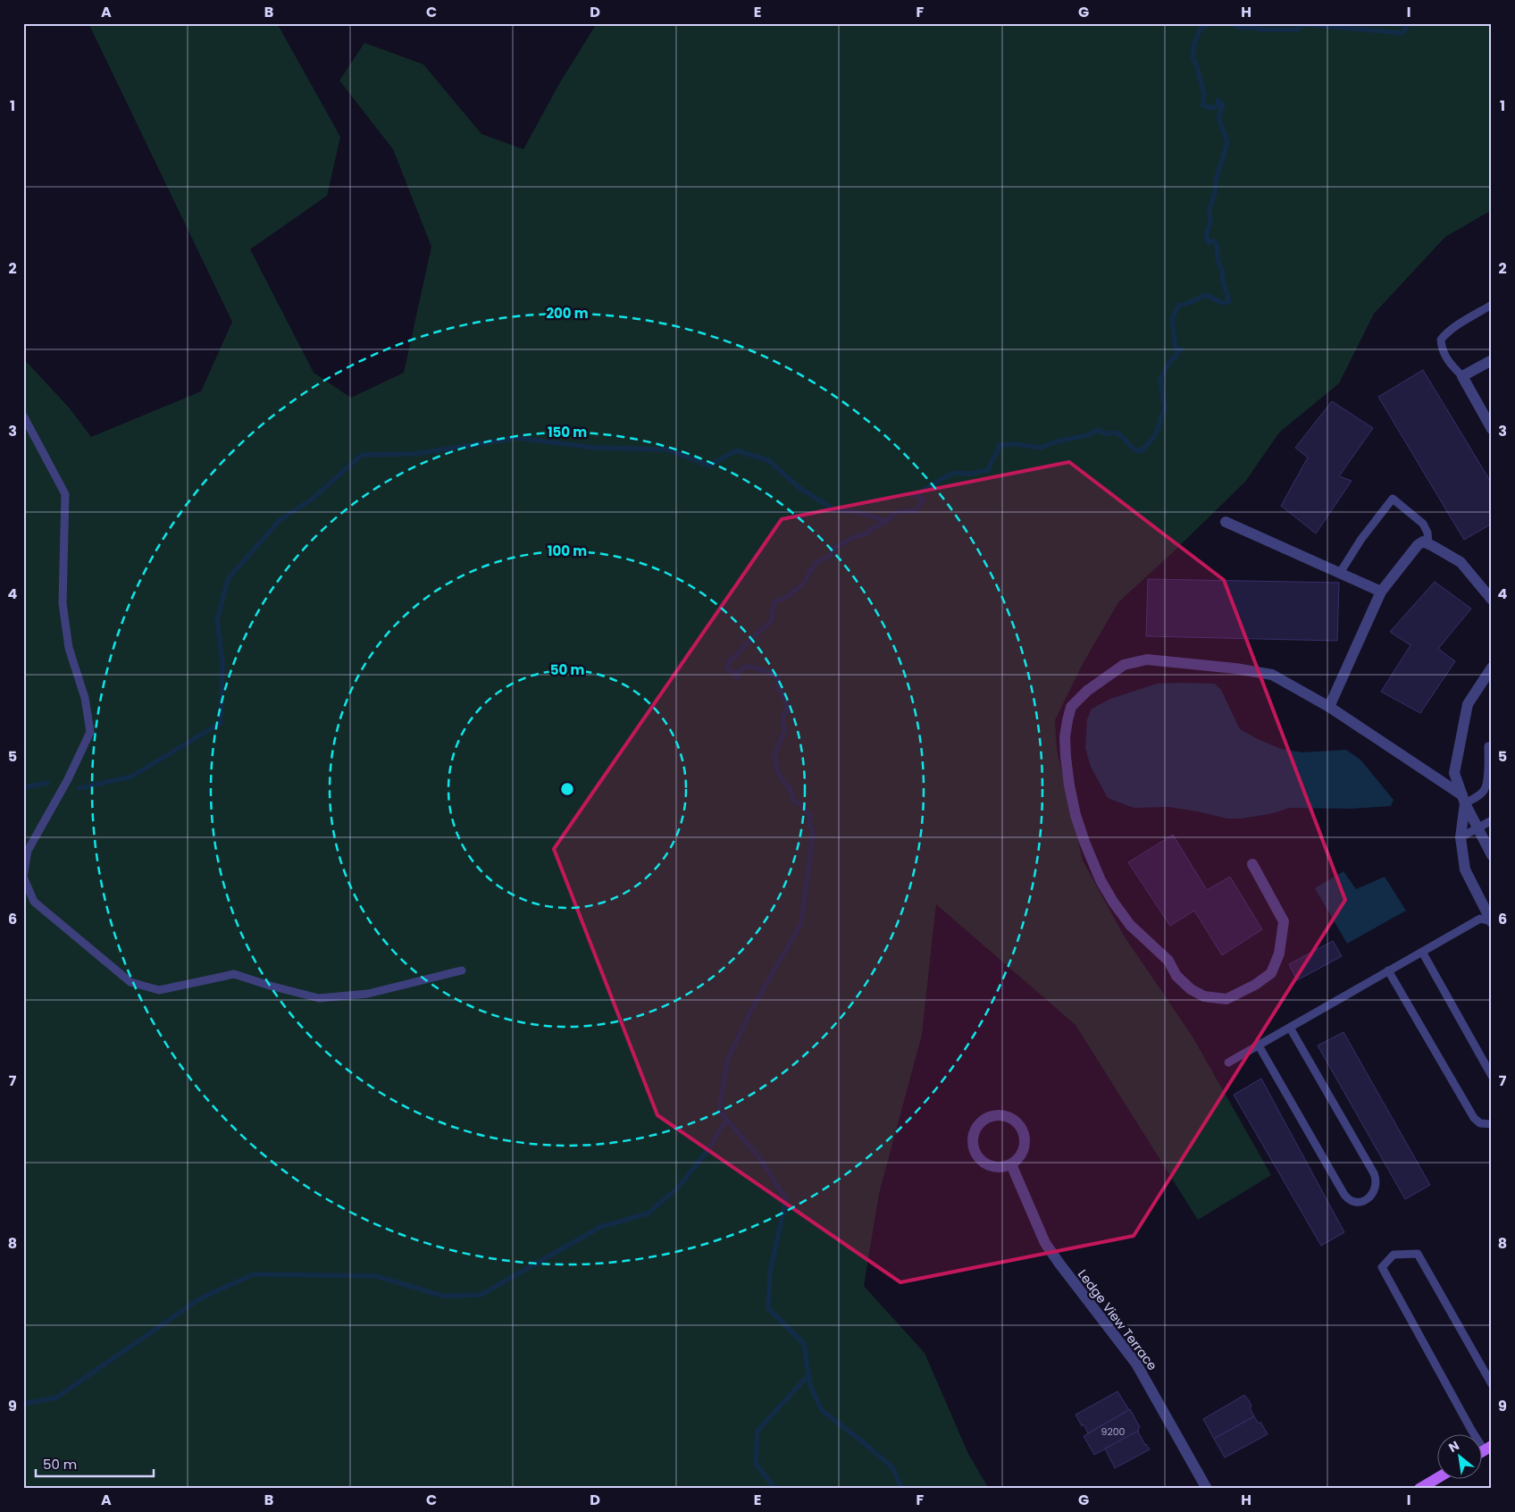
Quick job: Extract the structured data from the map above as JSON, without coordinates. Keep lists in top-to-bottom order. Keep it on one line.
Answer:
{"streets":{"street":["Ledge View Terrace"]},"house_numbers":["9200"],"scale_bar":"50 m","north":"top left","grid":{"columns":["A","B","C","D","E","F","G","H","I"],"rows":["1","2","3","4","5","6","7","8","9"]},"rings":["200 m","150 m","100 m","50 m"]}
